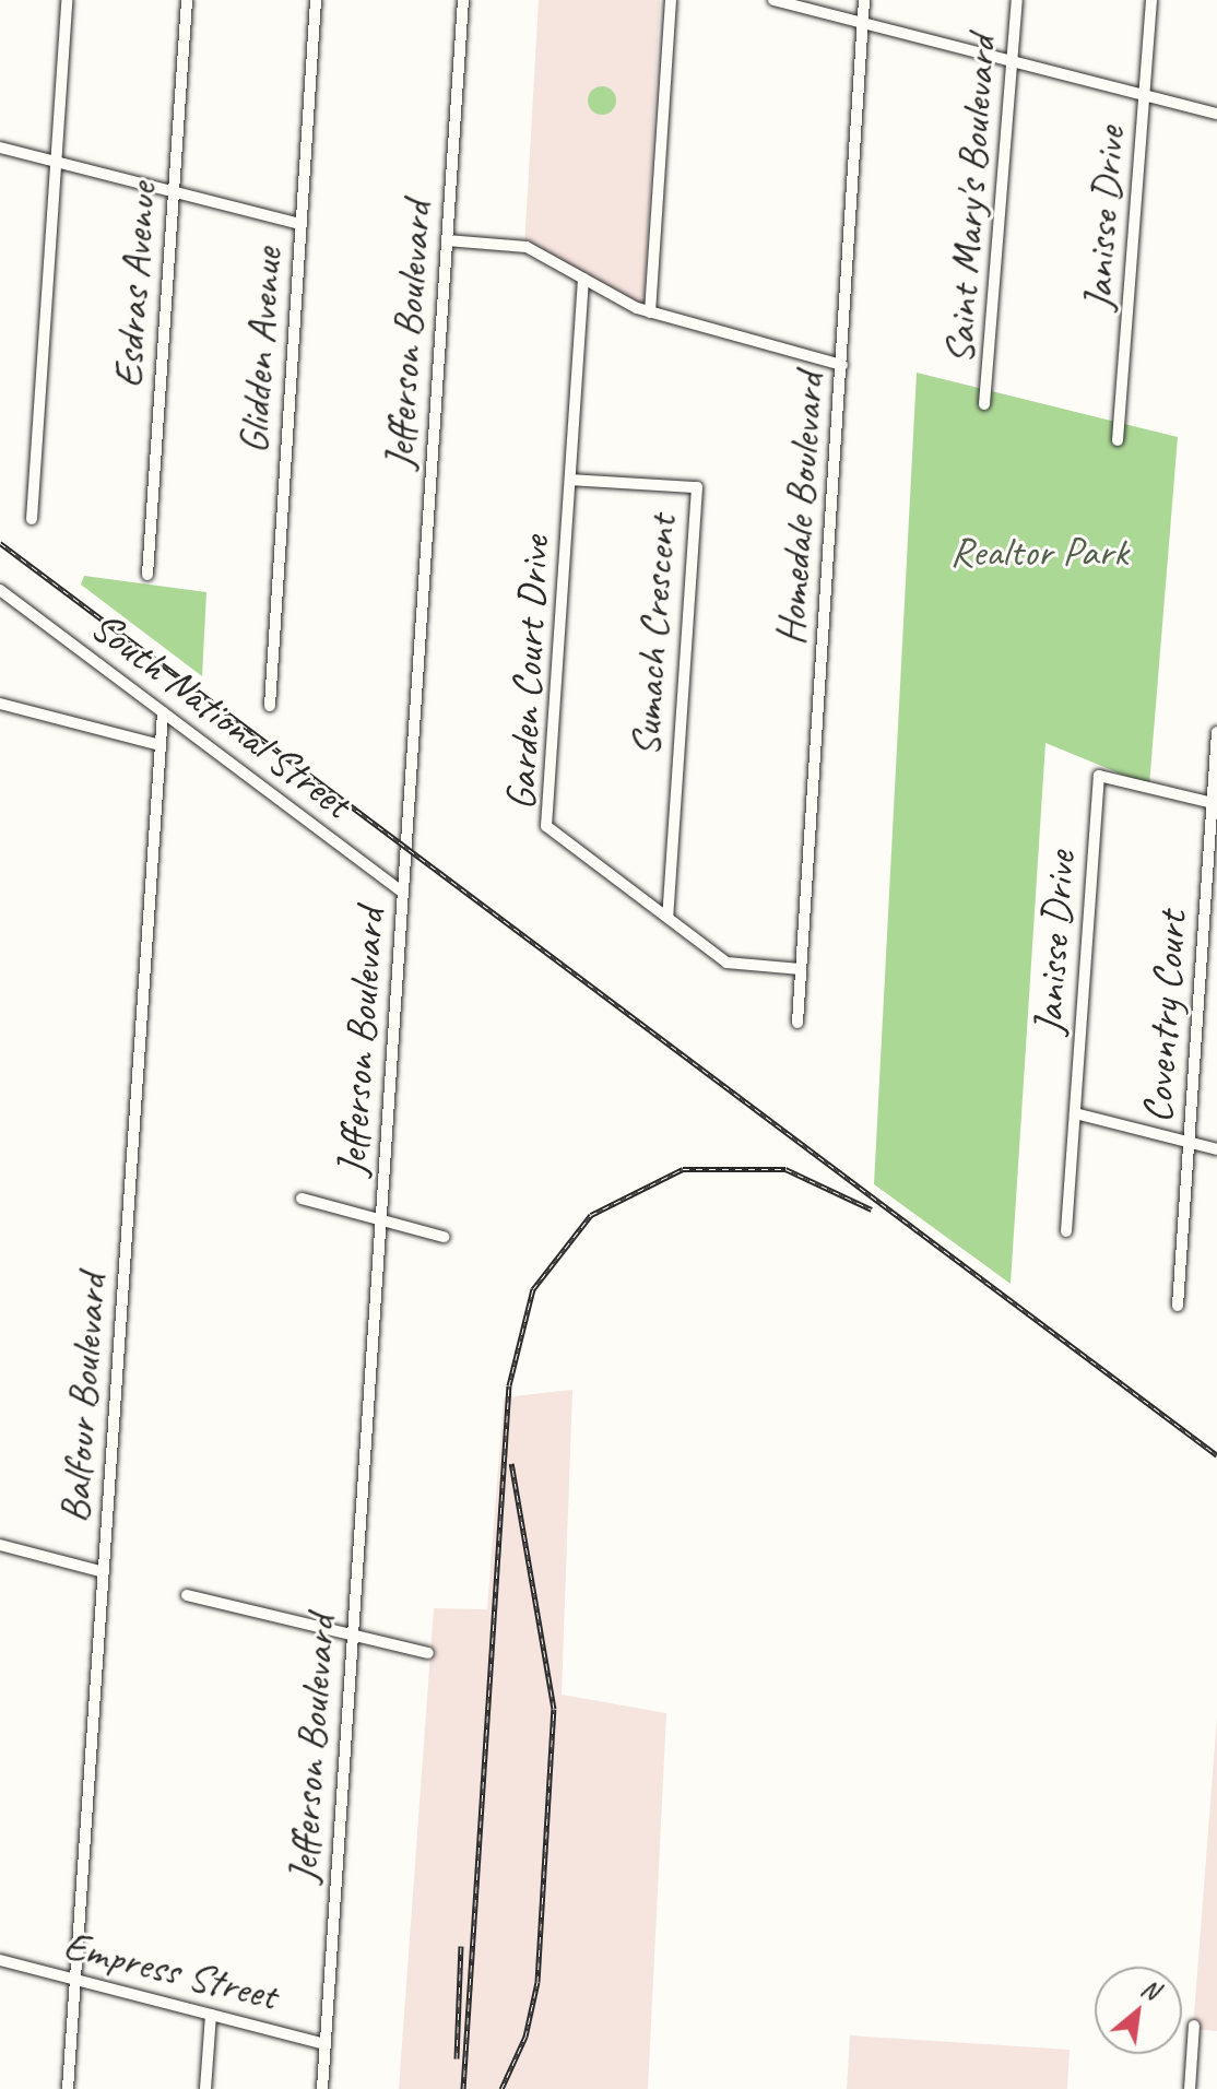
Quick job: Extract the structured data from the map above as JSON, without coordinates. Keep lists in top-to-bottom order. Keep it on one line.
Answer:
{"streets":{"street":["Saint Mary's Boulevard","Janisse Drive","Esdras Avenue","Jefferson Boulevard","Glidden Avenue","Homedale Boulevard","Sumach Crescent","Garden Court Drive","South National Street","Coventry Court","Balfour Boulevard","Empress Street"]},"crossings":[["Janisse Drive","Coventry Court"],["Jefferson Boulevard","South National Street"],["Jefferson Boulevard","Empress Street"],["Homedale Boulevard","Garden Court Drive"],["Sumach Crescent","Garden Court Drive"],["South National Street","Balfour Boulevard"],["Balfour Boulevard","Empress Street"]],"parks":["Realtor Park"],"north":"top right"}
